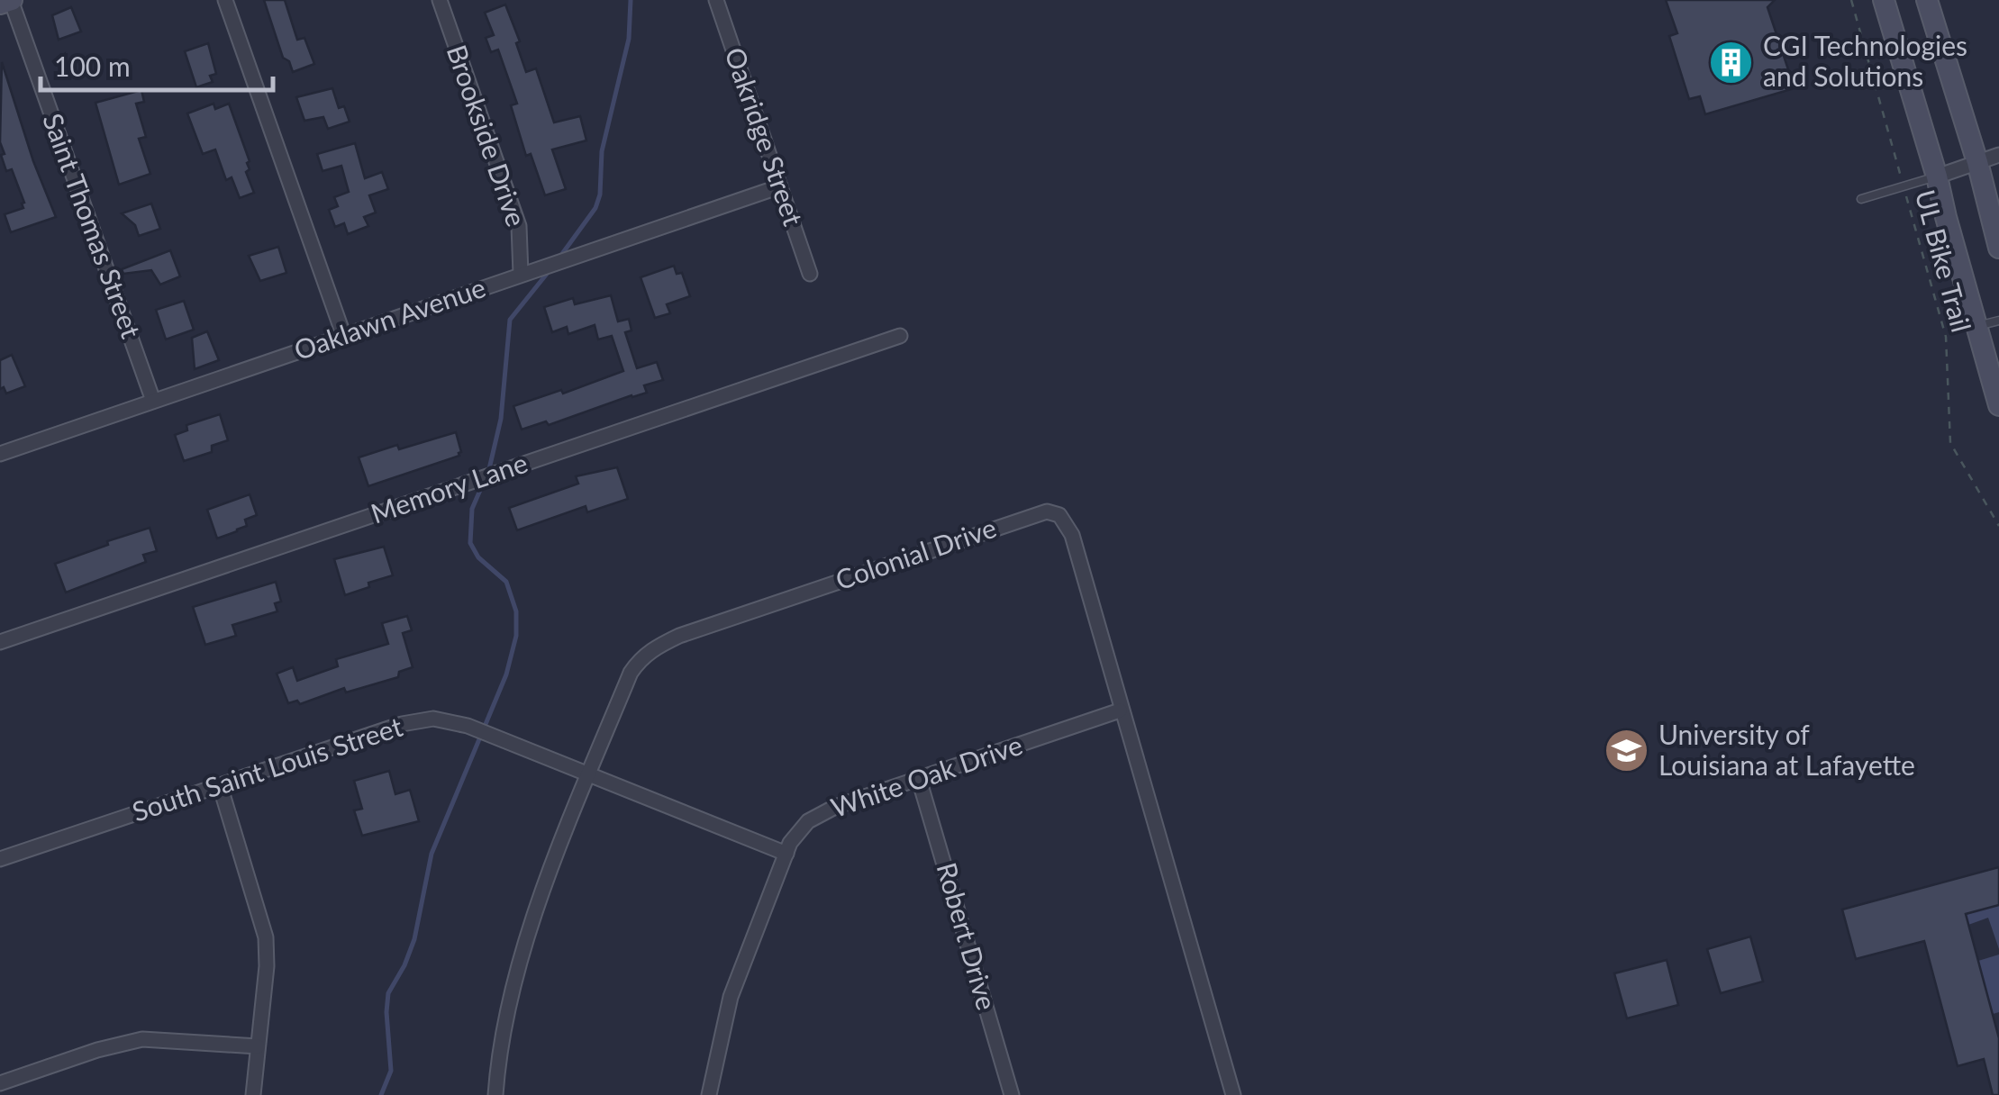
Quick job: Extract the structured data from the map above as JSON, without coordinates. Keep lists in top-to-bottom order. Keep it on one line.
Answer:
{"streets":{"street":["Brookside Drive","Oakridge Street","Saint Thomas Street","Oaklawn Avenue","Memory Lane","Colonial Drive","South Saint Louis Street","White Oak Drive","Robert Drive"],"path":["UL Bike Trail"]},"crossings":[["Brookside Drive","Oaklawn Avenue"],["Oakridge Street","Oaklawn Avenue"],["Saint Thomas Street","Oaklawn Avenue"],["Colonial Drive","South Saint Louis Street"],["Colonial Drive","White Oak Drive"],["South Saint Louis Street","White Oak Drive"],["White Oak Drive","Robert Drive"]],"places":{"building":["CGI Technologies and Solutions"],"school or university":["University of Louisiana at Lafayette"]},"scale_bar":"100 m"}
